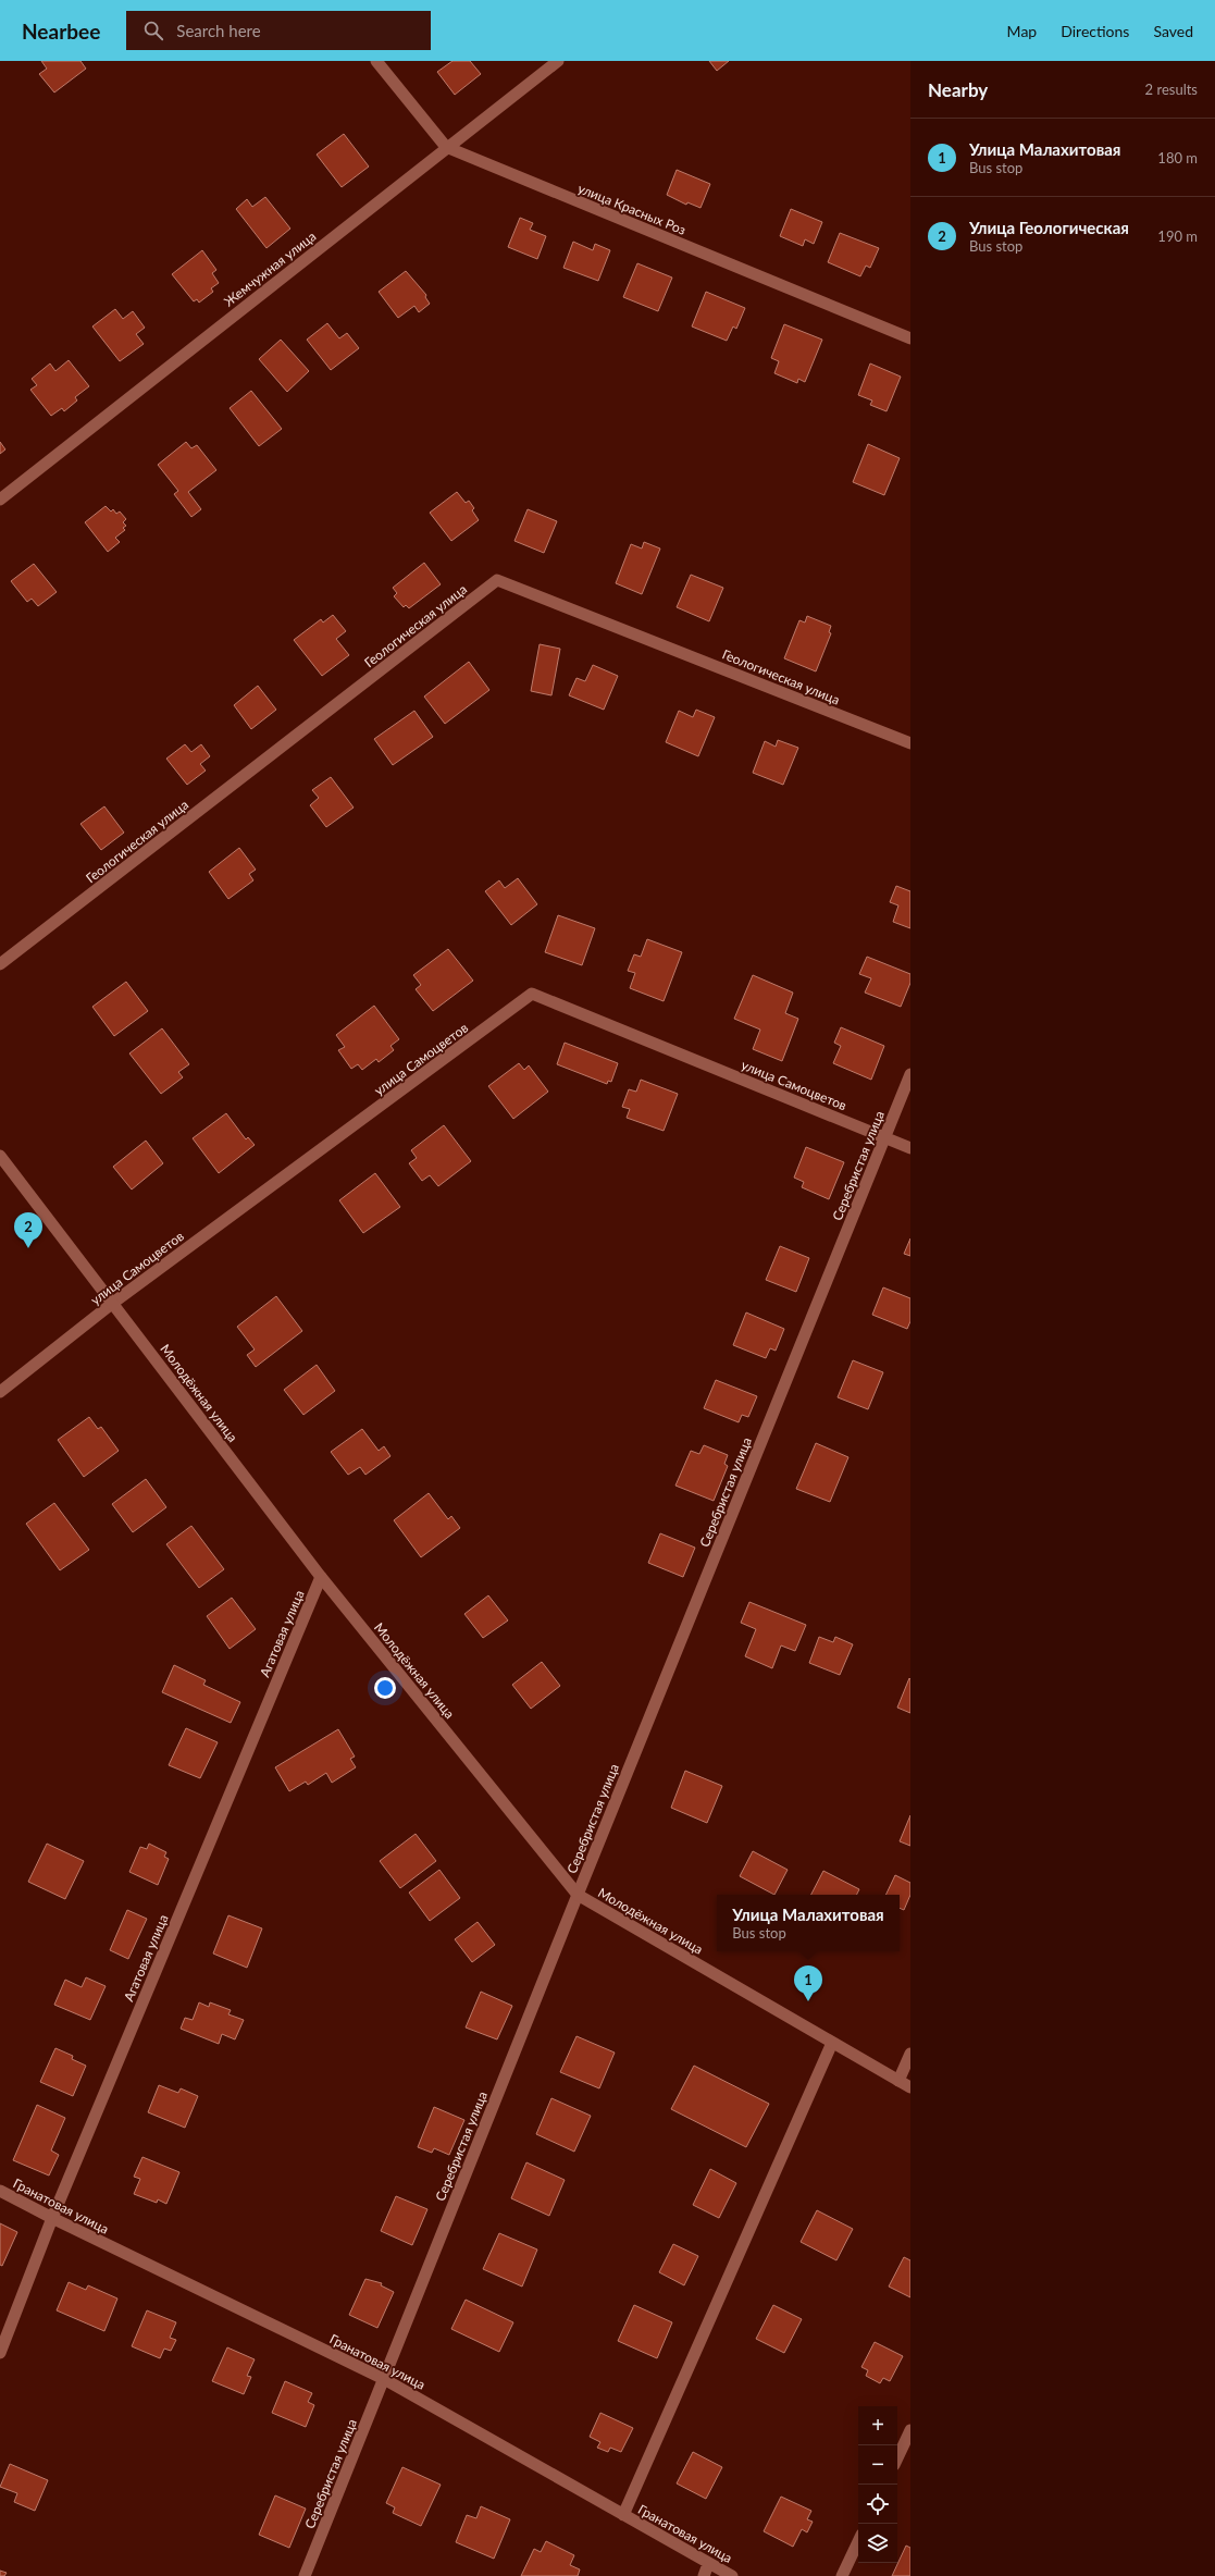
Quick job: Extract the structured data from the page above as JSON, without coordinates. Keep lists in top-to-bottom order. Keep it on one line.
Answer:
{"streets":{"street":["улица Красных Роз","Жемчужная улица","Геологическая улица","улица Самоцветов","Серебристая улица","Молодёжная улица","Агатовая улица","Гранатовая улица"]},"crossings":[["улица Красных Роз","Жемчужная улица"],["улица Самоцветов","Серебристая улица"],["улица Самоцветов","Молодёжная улица"],["Серебристая улица","Молодёжная улица"],["Серебристая улица","Гранатовая улица"],["Молодёжная улица","Агатовая улица"],["Агатовая улица","Гранатовая улица"]],"page":{"header":"Nearbee","search":"Search here","nav":["Map","Directions","Saved"],"heading":["Nearby","2 results"],"list":[{"mark":"1","name":"Улица Малахитовая","note":"Bus stop","value":"180 m"},{"mark":"2","name":"Улица Геологическая","note":"Bus stop","value":"190 m"}],"pins":["2","1"],"popup":["Улица Малахитовая","Bus stop"],"map_buttons":["+","−"]}}
